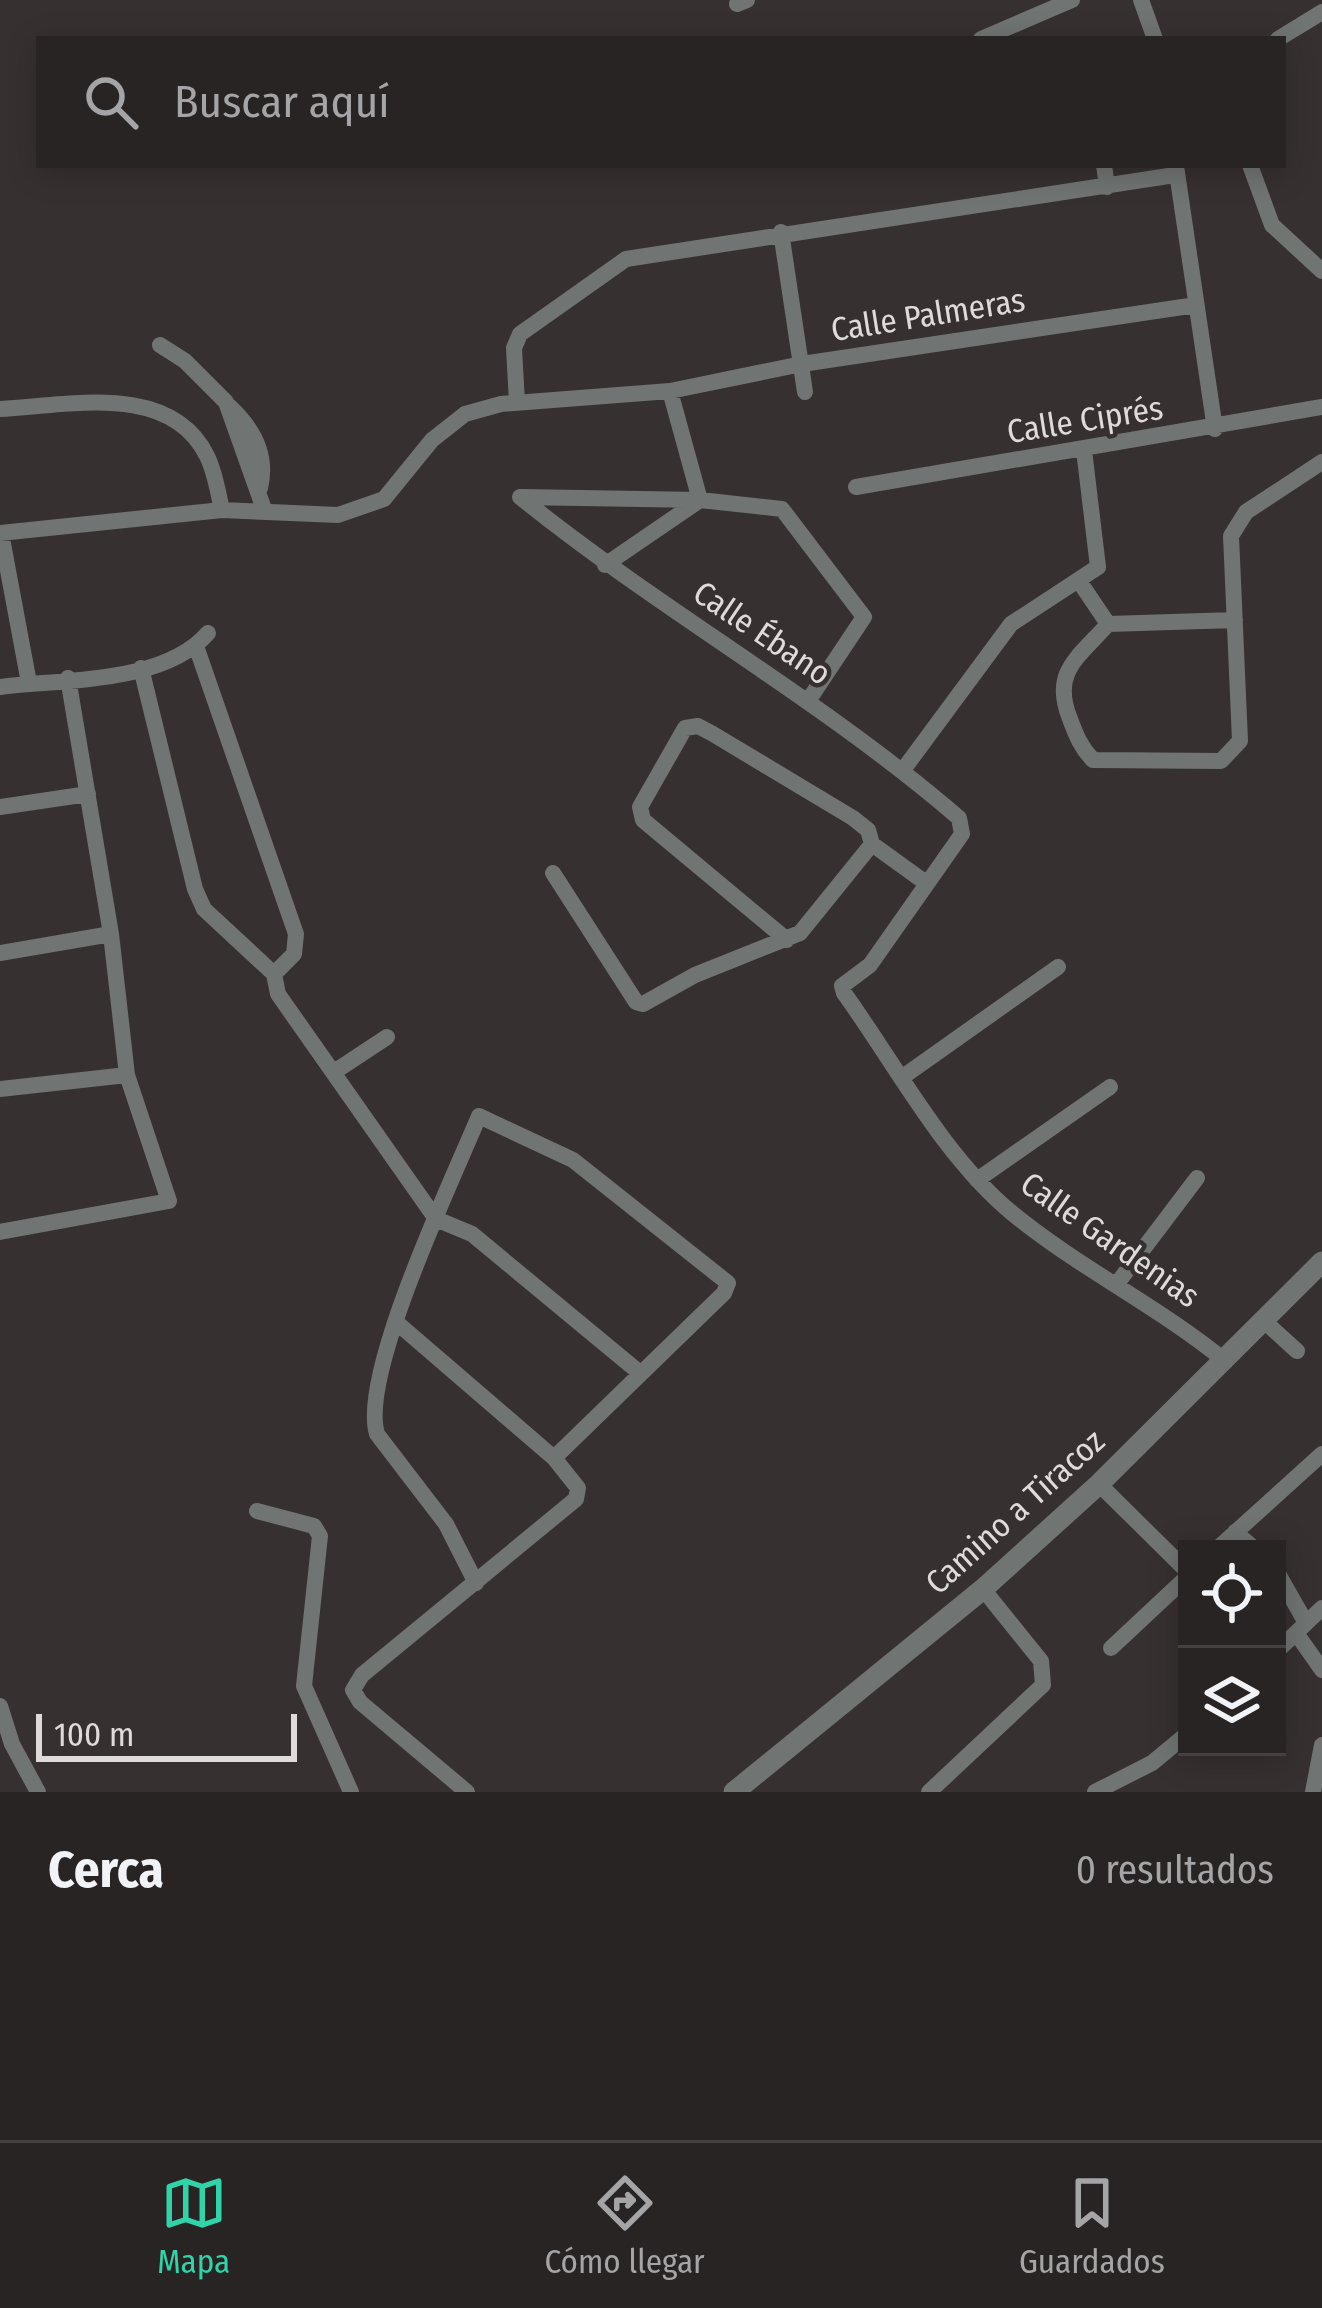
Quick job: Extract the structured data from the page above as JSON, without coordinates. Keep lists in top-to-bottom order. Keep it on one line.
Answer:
{"streets":{"street":["Calle Palmeras","Calle Ciprés","Calle Ébano","Calle Gardenias","Camino a Tiracoz"]},"crossings":[["Calle Ébano","Calle Gardenias"],["Calle Gardenias","Camino a Tiracoz"]],"scale_bar":"100 m","page":{"search":"Buscar aquí","scale":"100 m","heading":["Cerca","0 resultados"],"nav":["Mapa","Cómo llegar","Guardados"]}}
